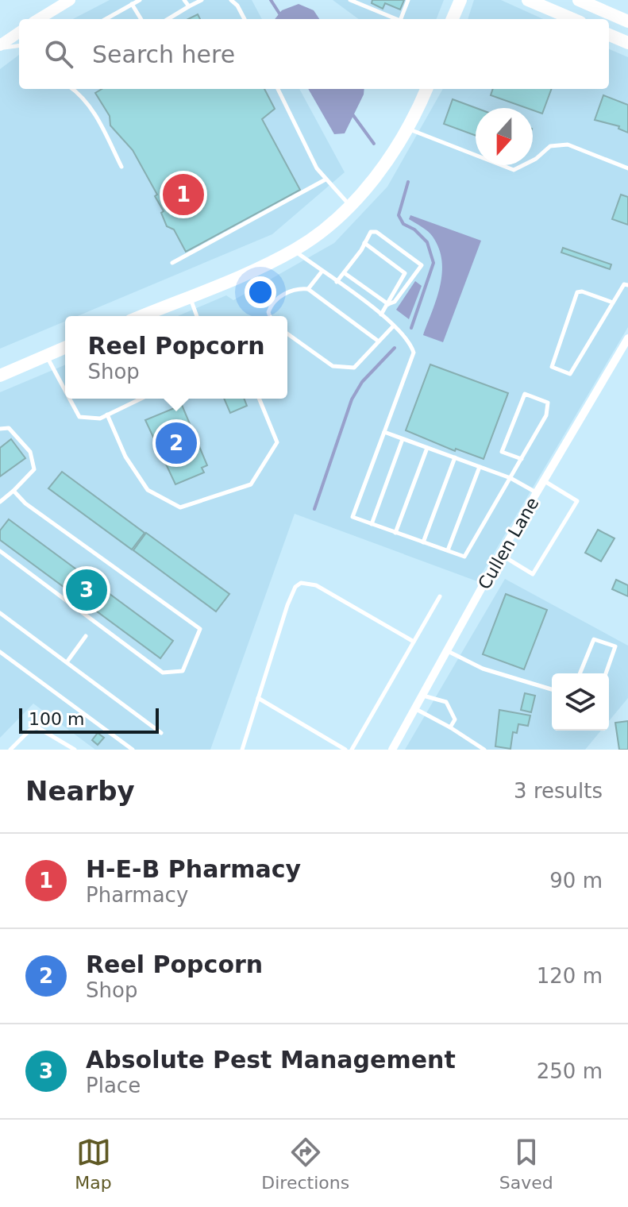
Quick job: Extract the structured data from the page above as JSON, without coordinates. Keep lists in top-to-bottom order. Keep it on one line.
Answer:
{"streets":{"street":["Cullen Lane"]},"scale_bar":"100 m","north":"bottom","page":{"search":"Search here","pins":["1","2","3"],"popup":["Reel Popcorn","Shop"],"scale":"100 m","heading":["Nearby","3 results"],"list":[{"mark":"1","name":"H-E-B Pharmacy","note":"Pharmacy","value":"90 m"},{"mark":"2","name":"Reel Popcorn","note":"Shop","value":"120 m"},{"mark":"3","name":"Absolute Pest Management","note":"Place","value":"250 m"}],"nav":["Map","Directions","Saved"]}}
